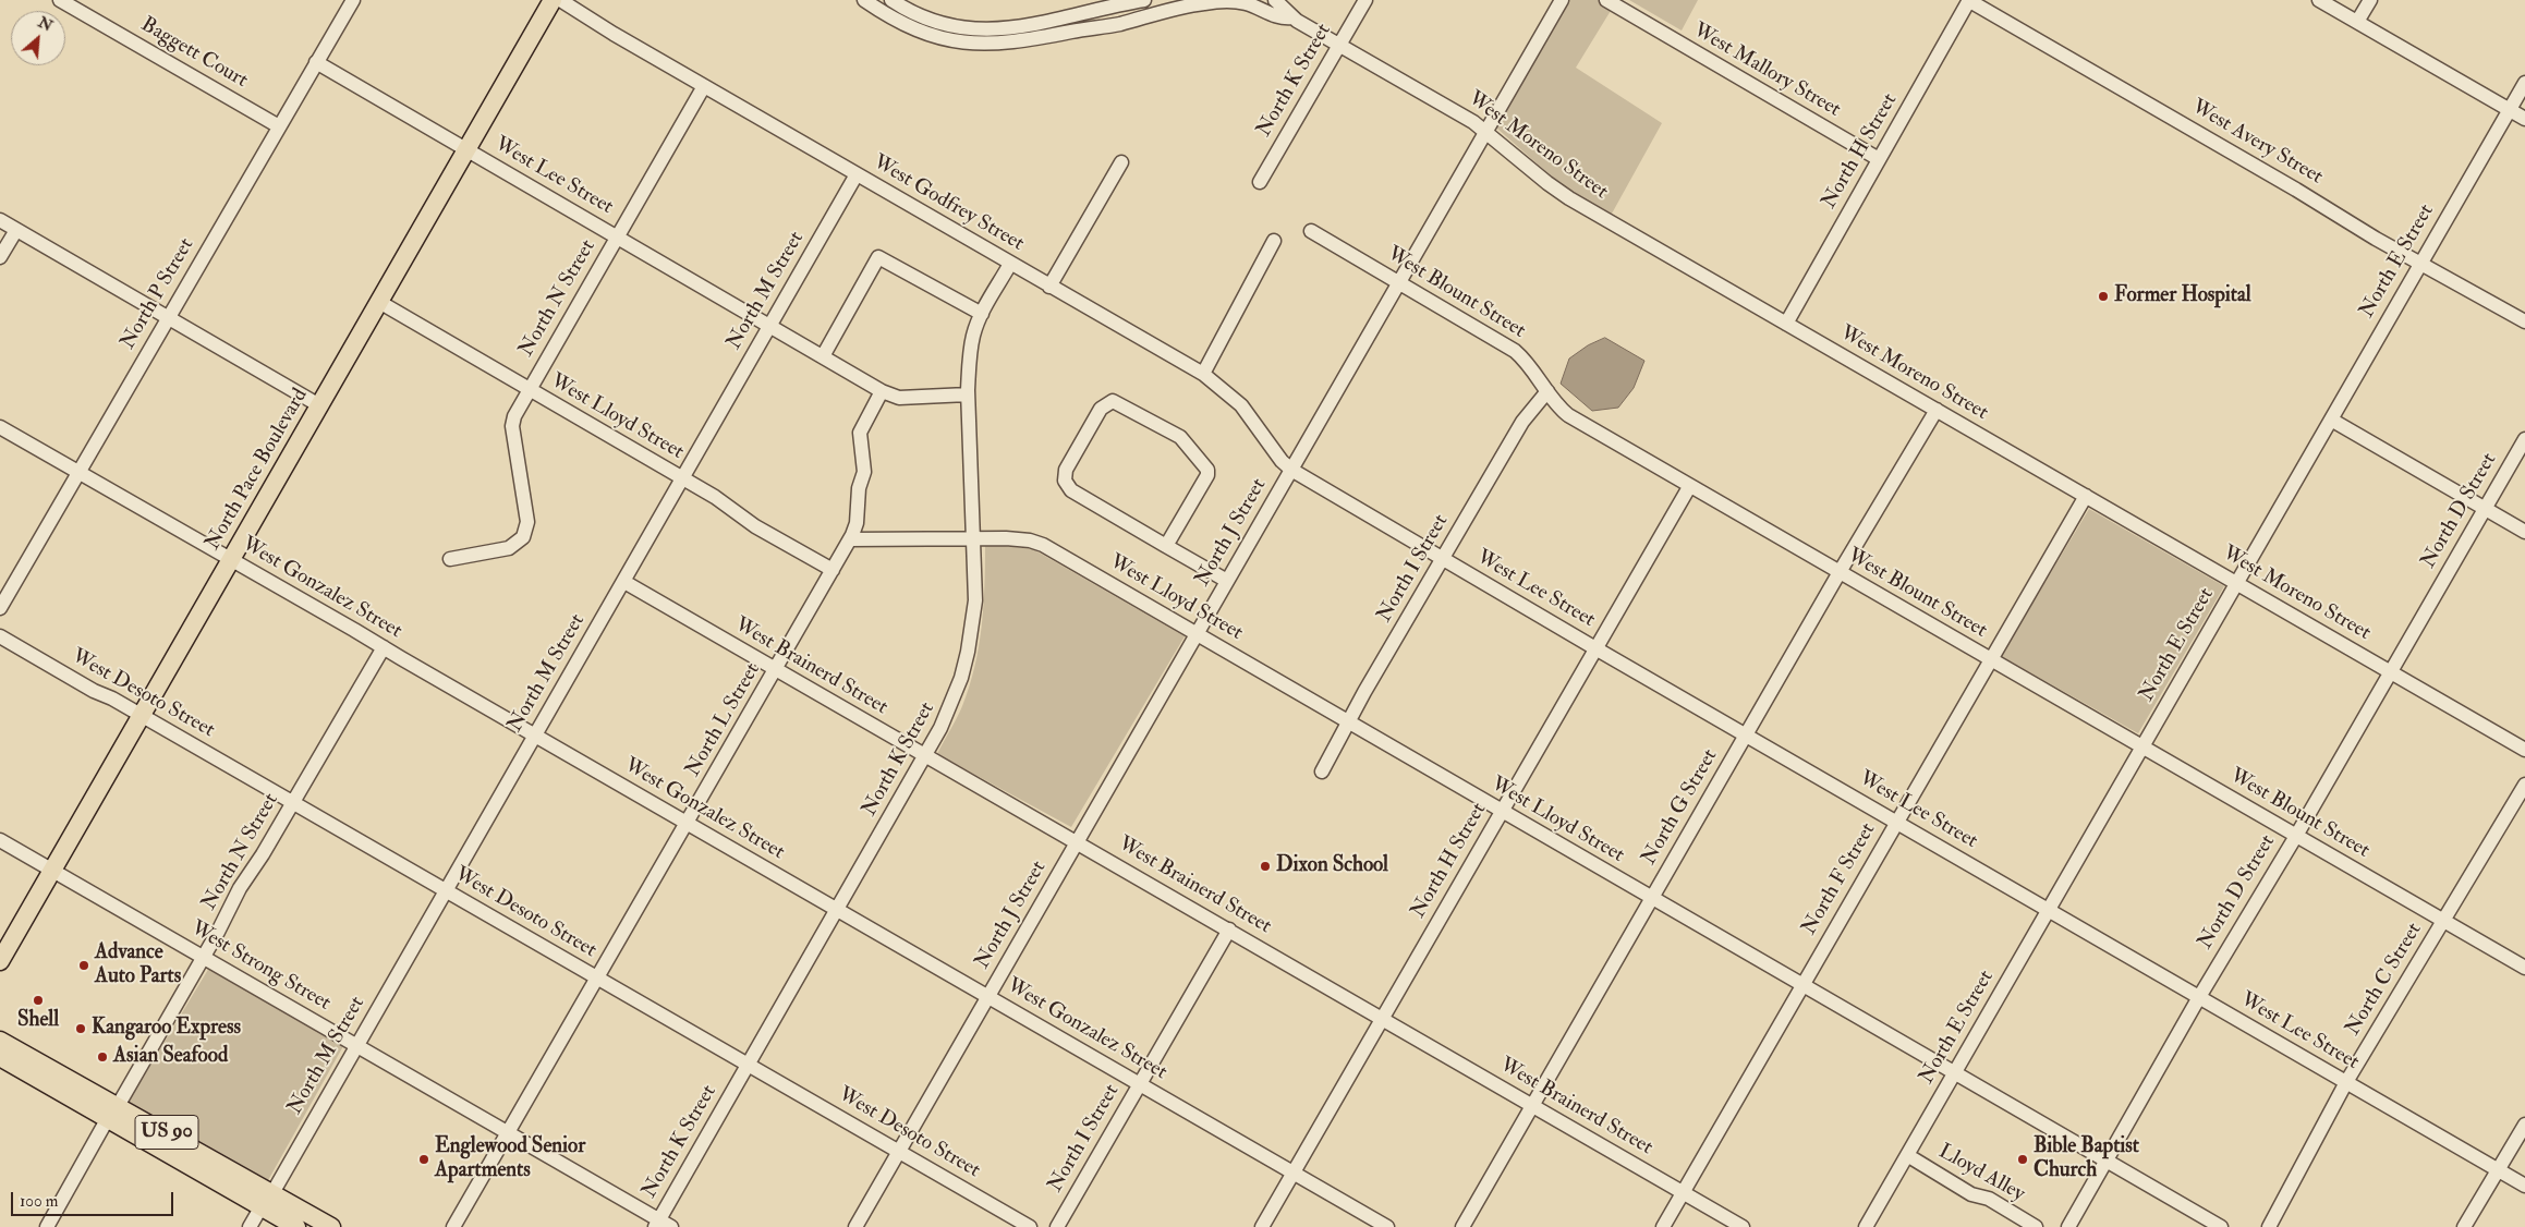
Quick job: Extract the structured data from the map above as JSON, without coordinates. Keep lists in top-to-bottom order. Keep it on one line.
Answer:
{"streets":{"main road":["North Pace Boulevard","US 90"],"street":["Baggett Court","West Mallory Street","North K Street","West Avery Street","West Moreno Street","North H Street","West Lee Street","West Godfrey Street","North E Street","North M Street","West Blount Street","North P Street","North N Street","West Lloyd Street","North D Street","North J Street","North I Street","West Gonzalez Street","West Brainerd Street","West Desoto Street","North L Street","North G Street","North F Street","West Strong Street","North C Street","Lloyd Alley"]},"crossings":[["Baggett Court","North P Street"],["West Mallory Street","North H Street"],["North K Street","West Moreno Street"],["North K Street","West Lee Street"],["North K Street","West Godfrey Street"],["North K Street","West Lloyd Street"],["North K Street","West Gonzalez Street"],["North K Street","West Brainerd Street"],["North K Street","West Desoto Street"],["North K Street","West Strong Street"],["West Avery Street","North H Street"],["West Avery Street","North E Street"],["West Moreno Street","North H Street"],["West Moreno Street","North E Street"],["West Moreno Street","North D Street"],["West Moreno Street","North J Street"],["West Moreno Street","North G Street"],["West Moreno Street","North F Street"],["North H Street","West Lee Street"],["North H Street","West Blount Street"],["North H Street","West Lloyd Street"],["North H Street","West Gonzalez Street"],["North H Street","West Brainerd Street"],["West Lee Street","West Godfrey Street"],["West Lee Street","North E Street"],["West Lee Street","North M Street"],["West Lee Street","North P Street"],["West Lee Street","North N Street"],["West Lee Street","North Pace Boulevard"],["West Lee Street","North D Street"],["West Lee Street","North J Street"],["West Lee Street","North I Street"],["West Lee Street","North L Street"],["West Lee Street","North G Street"],["West Lee Street","North F Street"],["West Lee Street","North C Street"],["West Godfrey Street","North M Street"],["West Godfrey Street","North N Street"],["West Godfrey Street","North J Street"],["North E Street","West Blount Street"],["North E Street","West Lloyd Street"],["North E Street","Lloyd Alley"],["North M Street","West Lloyd Street"],["North M Street","West Gonzalez Street"],["North M Street","West Brainerd Street"],["North M Street","West Desoto Street"],["North M Street","West Strong Street"],["North M Street","US 90"],["West Blount Street","North D Street"],["West Blount Street","North J Street"],["West Blount Street","North I Street"],["West Blount Street","North G Street"],["West Blount Street","North F Street"],["West Blount Street","North C Street"],["North P Street","West Gonzalez Street"],["North N Street","West Lloyd Street"],["North N Street","West Gonzalez Street"],["North N Street","West Desoto Street"],["North N Street","West Strong Street"],["North N Street","US 90"],["West Lloyd Street","North Pace Boulevard"],["West Lloyd Street","North D Street"],["West Lloyd Street","North J Street"],["West Lloyd Street","North I Street"],["West Lloyd Street","North L Street"],["West Lloyd Street","North G Street"],["West Lloyd Street","North F Street"],["North Pace Boulevard","West Gonzalez Street"],["North Pace Boulevard","West Desoto Street"],["North Pace Boulevard","West Strong Street"],["North J Street","West Gonzalez Street"],["North J Street","West Brainerd Street"],["North J Street","West Desoto Street"],["North I Street","West Gonzalez Street"],["North I Street","West Brainerd Street"],["West Gonzalez Street","North L Street"],["West Brainerd Street","North L Street"],["West Brainerd Street","North G Street"],["West Brainerd Street","North F Street"],["West Desoto Street","North L Street"],["North L Street","West Strong Street"]],"places":["Former Hospital","Dixon School","Advance Auto Parts","Shell","Kangaroo Express","Asian Seafood","Englewood Senior Apartments","Bible Baptist Church"],"scale_bar":"100 m","north":"top right"}
